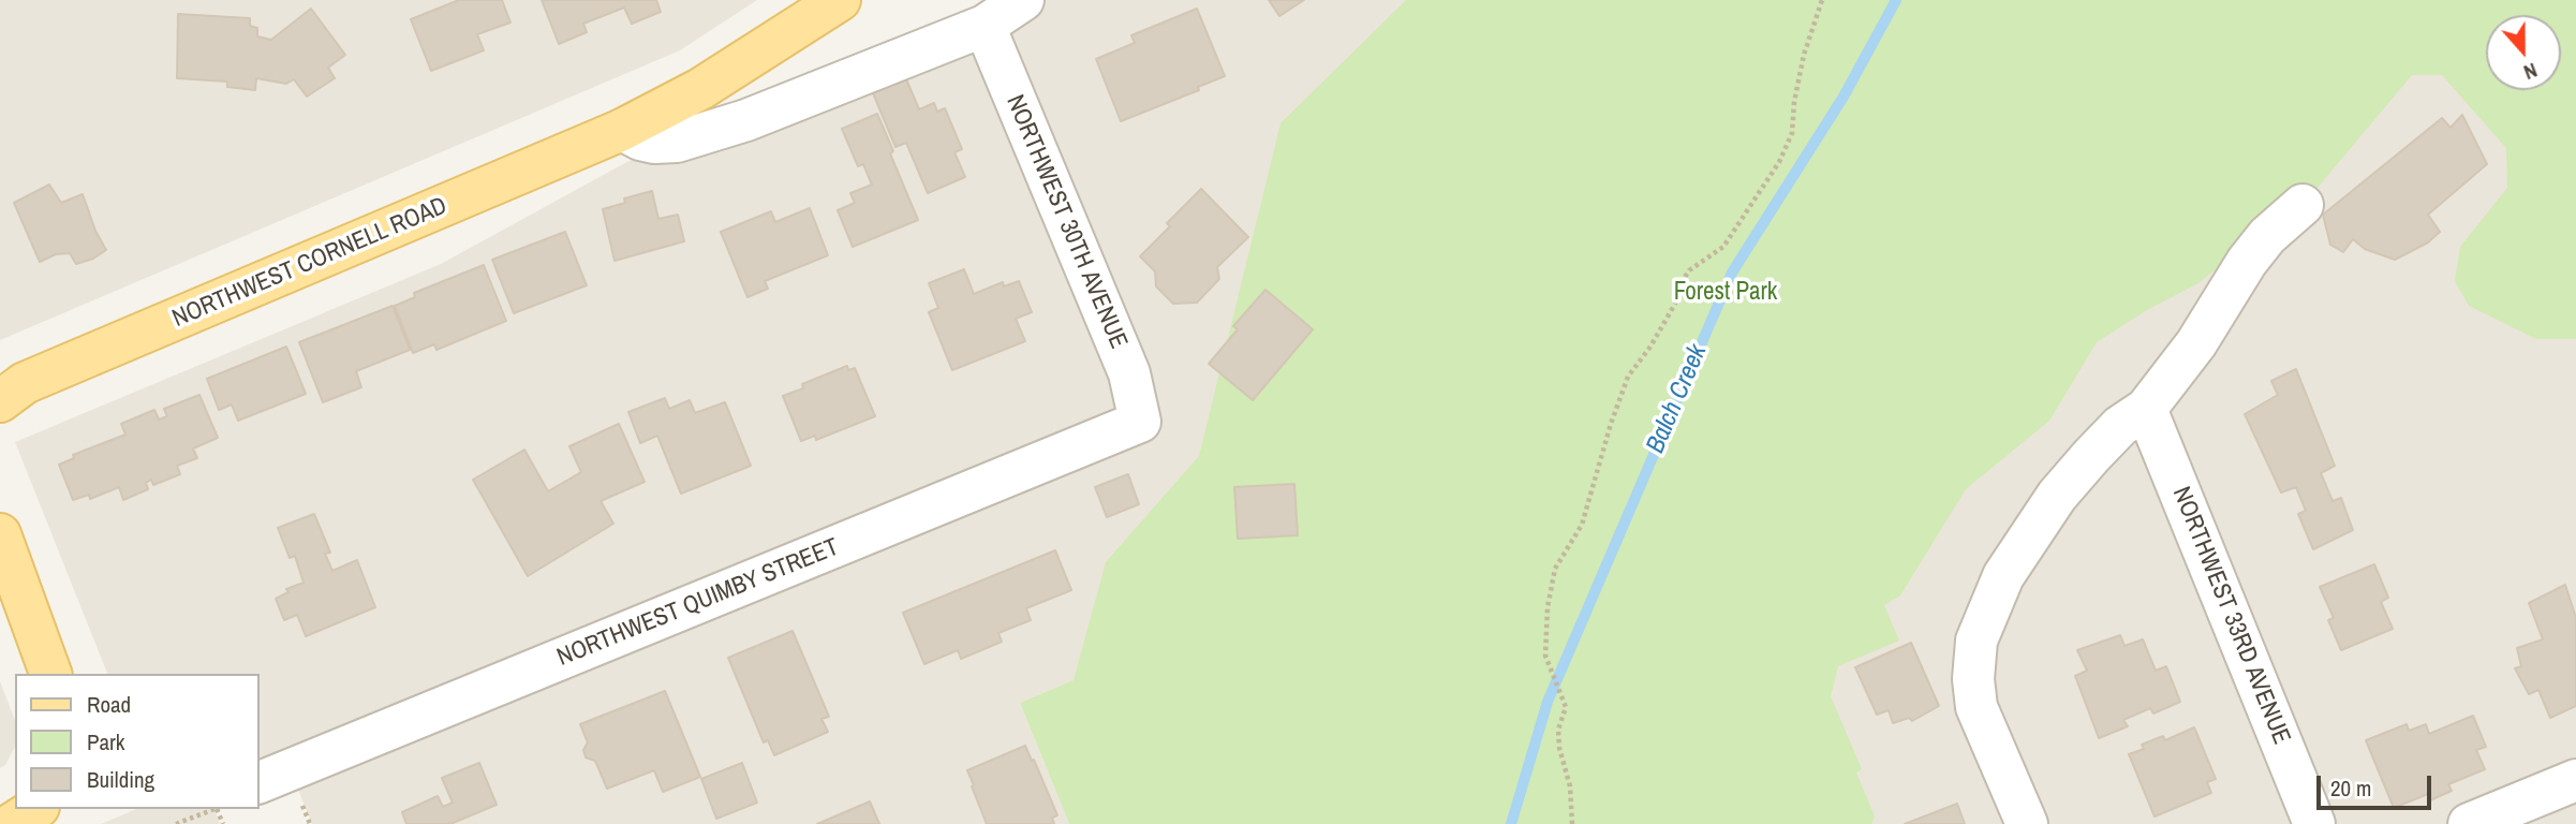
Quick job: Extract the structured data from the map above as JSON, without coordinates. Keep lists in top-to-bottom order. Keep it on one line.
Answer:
{"streets":{"main road":["NORTHWEST CORNELL ROAD"],"street":["NORTHWEST 30TH AVENUE","NORTHWEST QUIMBY STREET","NORTHWEST 33RD AVENUE"]},"crossings":[["NORTHWEST 30TH AVENUE","NORTHWEST QUIMBY STREET"]],"water":["Balch Creek"],"parks":["Forest Park"],"legend":["Road","Park","Building"],"scale_bar":"20 m","north":"bottom"}
